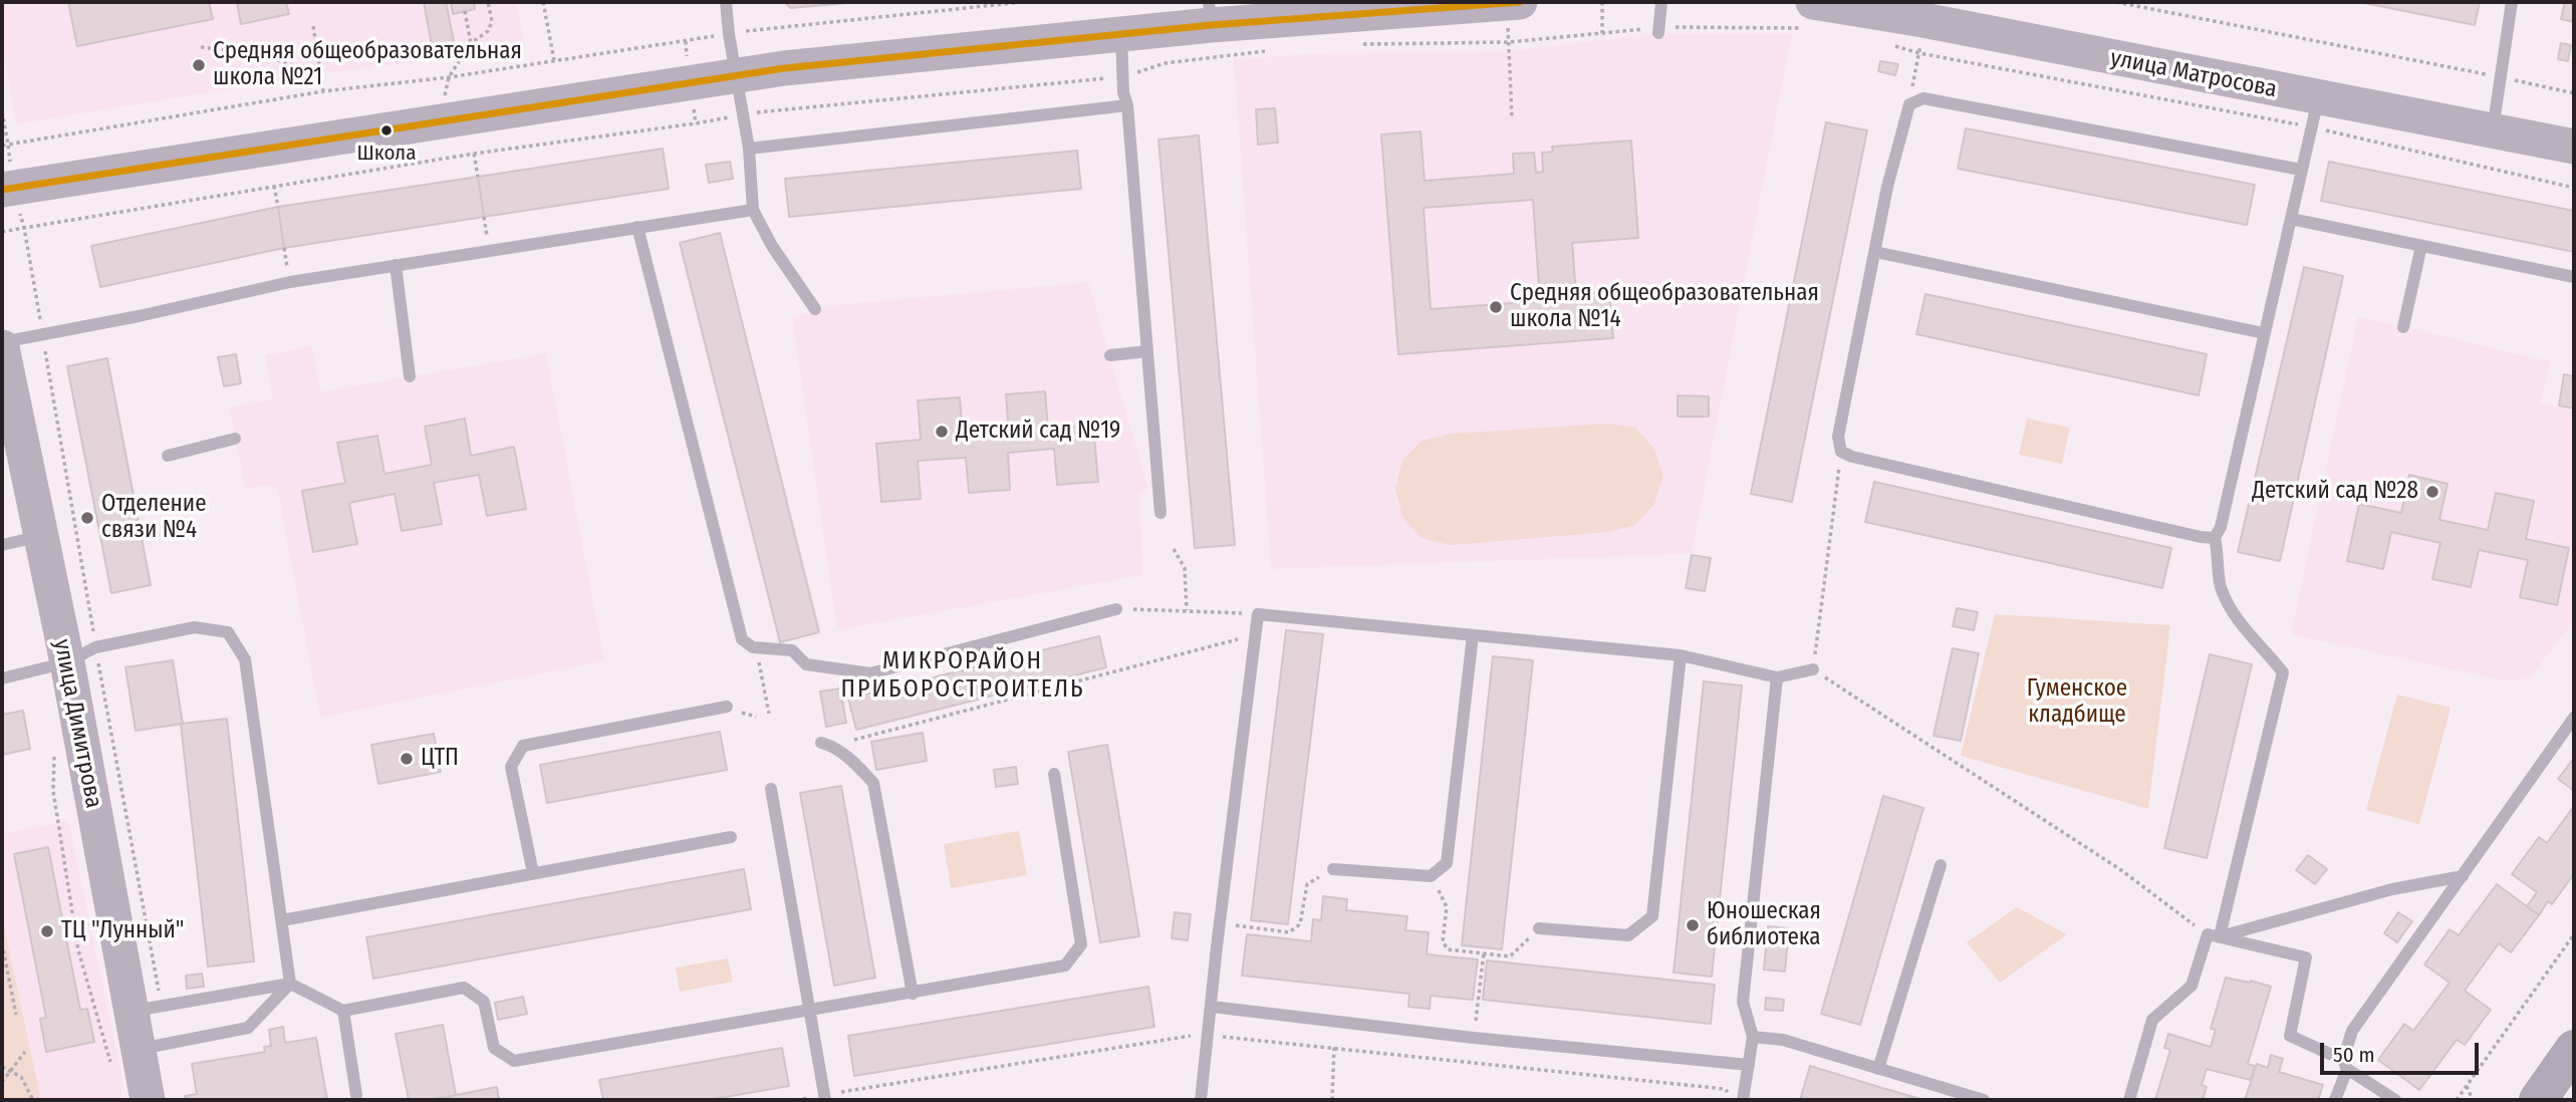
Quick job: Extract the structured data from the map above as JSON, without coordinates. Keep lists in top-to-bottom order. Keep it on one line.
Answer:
{"streets":{"main road":["улица Матросова","улица Димитрова"]},"districts":["МИКРОРАЙОН ПРИБОРОСТРОИТЕЛЬ"],"parks":["Гуменское кладбище"],"places":["Средняя общеобразовательная школа №21","Школа","Средняя общеобразовательная школа №14","Детский сад №19","Детский сад №28","Отделение связи №4","ЦТП","Юношеская библиотека","ТЦ \"Лунный\""],"scale_bar":"50 m"}
